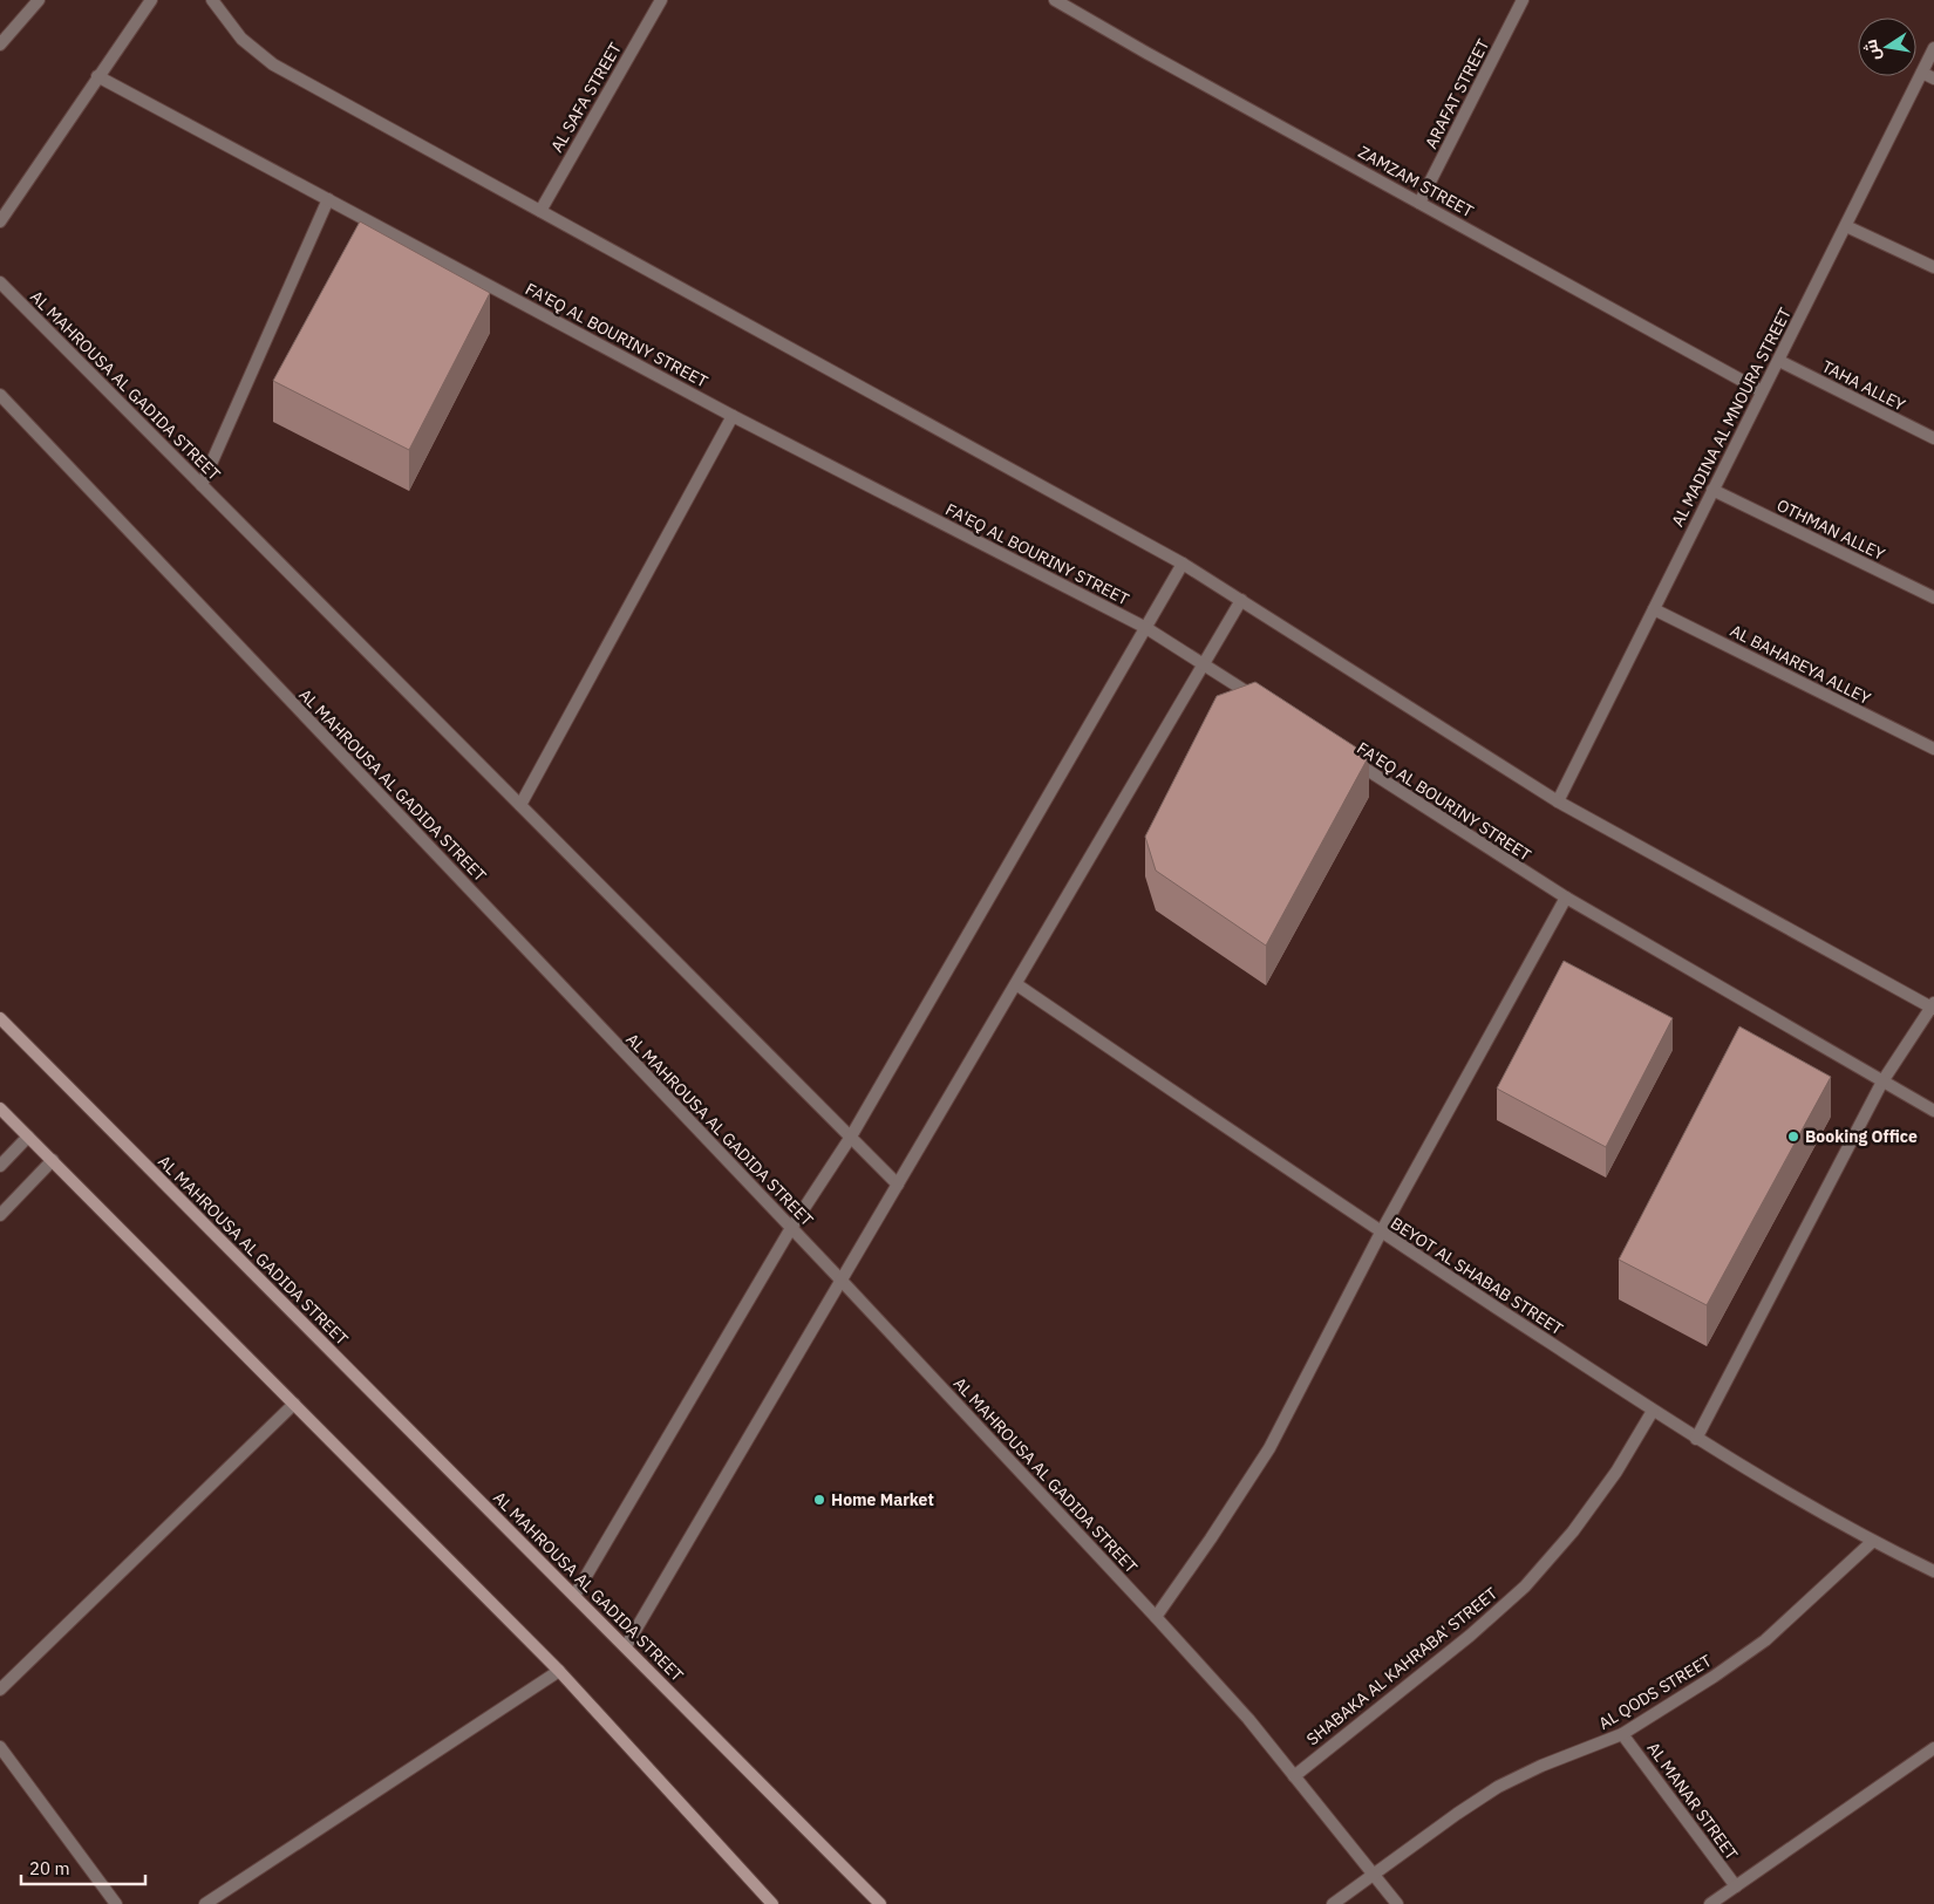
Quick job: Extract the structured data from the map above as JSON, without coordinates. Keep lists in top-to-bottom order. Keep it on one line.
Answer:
{"streets":{"main road":["AL MAHROUSA AL GADIDA STREET"],"street":["ARAFAT STREET","AL SAFA STREET","ZAMZAM STREET","FA'EQ AL BOURINY STREET","TAHA ALLEY","AL MADINA AL MNOURA STREET","OTHMAN ALLEY","AL BAHAREYA ALLEY","BEYOT AL SHABAB STREET","SHABAKA AL KAHRABA' STREET","AL QODS STREET","AL MANAR STREET"]},"crossings":[["ARAFAT STREET","ZAMZAM STREET"],["ZAMZAM STREET","AL MADINA AL MNOURA STREET"],["AL MAHROUSA AL GADIDA STREET","SHABAKA AL KAHRABA' STREET"],["AL MAHROUSA AL GADIDA STREET","AL QODS STREET"],["TAHA ALLEY","AL MADINA AL MNOURA STREET"],["AL MADINA AL MNOURA STREET","OTHMAN ALLEY"],["AL MADINA AL MNOURA STREET","AL BAHAREYA ALLEY"],["BEYOT AL SHABAB STREET","SHABAKA AL KAHRABA' STREET"],["BEYOT AL SHABAB STREET","AL QODS STREET"],["AL QODS STREET","AL MANAR STREET"]],"places":["Booking Office","Home Market"],"scale_bar":"20 m","north":"left"}
